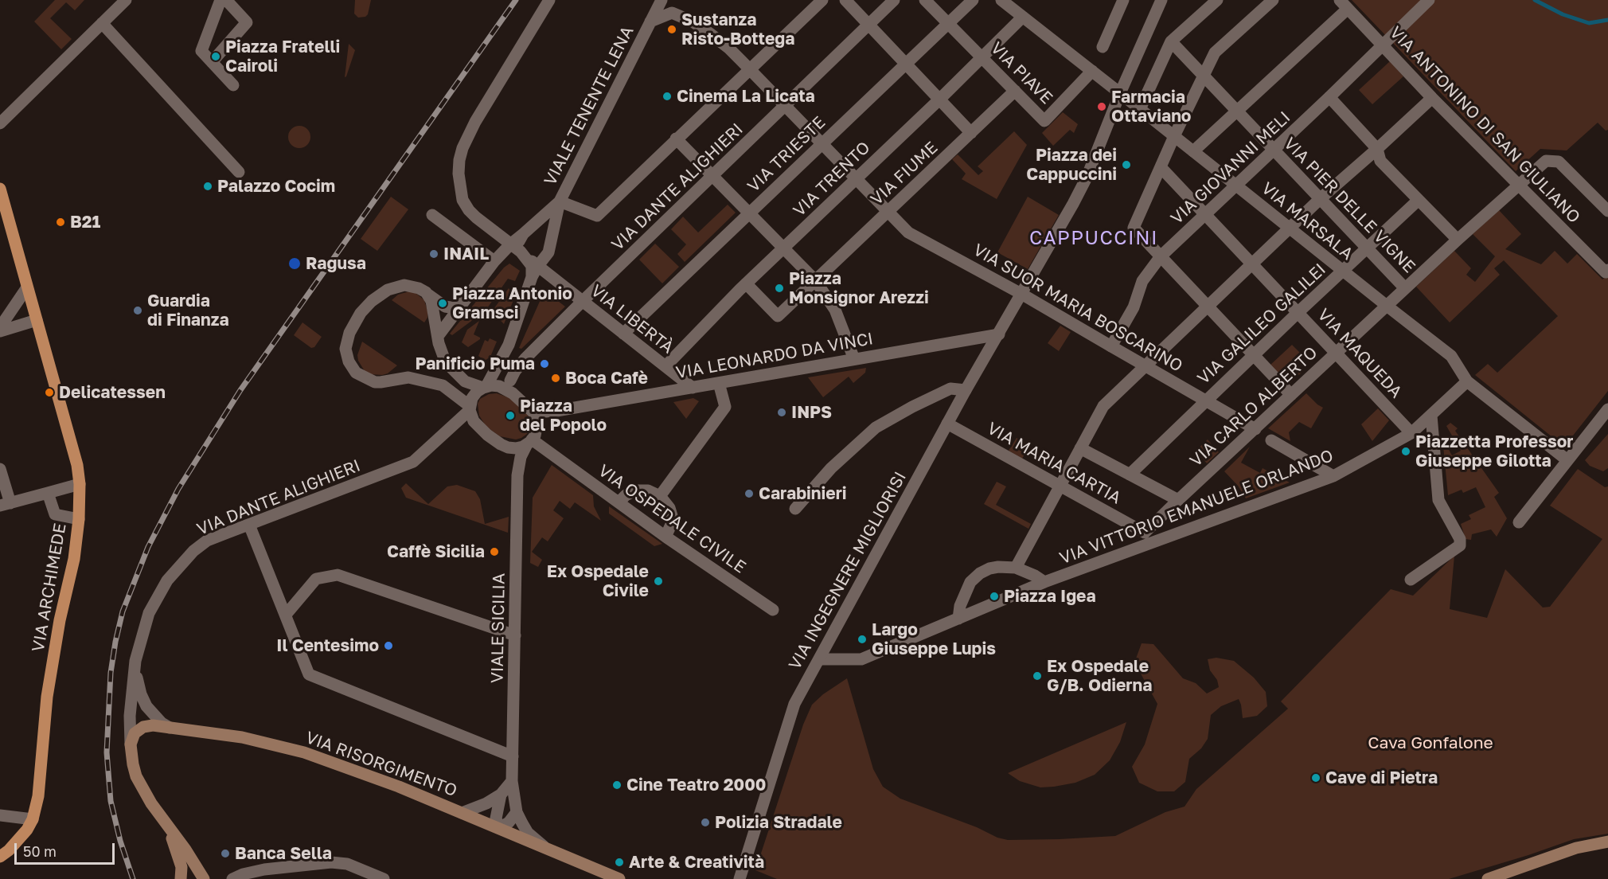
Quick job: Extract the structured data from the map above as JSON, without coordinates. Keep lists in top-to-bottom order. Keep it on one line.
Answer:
{"streets":{"main road":["VIA ARCHIMEDE","VIA RISORGIMENTO"],"street":["VIA PIAVE","VIALE TENENTE LENA","VIA ANTONINO DI SAN GIULIANO","VIA TRIESTE","VIA GIOVANNI MELI","VIA FIUME","VIA TRENTO","VIA DANTE ALIGHIERI","VIA PIER DELLE VIGNE","VIA MARSALA","VIA SUOR MARIA BOSCARINO","VIA LIBERTÀ","VIA GALILEO GALILEI","VIA MAQUEDA","VIA LEONARDO DA VINCI","VIA CARLO ALBERTO","VIA MARIA CARTIA","VIA VITTORIO EMANUELE ORLANDO","VIA OSPEDALE CIVILE","VIA INGEGNERE MIGLIORISI","VIALE SICILIA"]},"crossings":[["VIA PIAVE","VIA TRIESTE"],["VIA PIAVE","VIA FIUME"],["VIA PIAVE","VIA TRENTO"],["VIA PIAVE","VIA MARSALA"],["VIALE TENENTE LENA","VIA SUOR MARIA BOSCARINO"],["VIA ANTONINO DI SAN GIULIANO","VIA CARLO ALBERTO"],["VIA TRIESTE","VIA SUOR MARIA BOSCARINO"],["VIA TRIESTE","VIA LIBERTÀ"],["VIA GIOVANNI MELI","VIA PIER DELLE VIGNE"],["VIA GIOVANNI MELI","VIA MARSALA"],["VIA GIOVANNI MELI","VIA SUOR MARIA BOSCARINO"],["VIA GIOVANNI MELI","VIA MAQUEDA"],["VIA FIUME","VIA TRENTO"],["VIA FIUME","VIA SUOR MARIA BOSCARINO"],["VIA TRENTO","VIA MARSALA"],["VIA TRENTO","VIA SUOR MARIA BOSCARINO"],["VIA TRENTO","VIA LIBERTÀ"],["VIA DANTE ALIGHIERI","VIA SUOR MARIA BOSCARINO"],["VIA DANTE ALIGHIERI","VIA LIBERTÀ"],["VIA DANTE ALIGHIERI","VIA LEONARDO DA VINCI"],["VIA DANTE ALIGHIERI","VIA OSPEDALE CIVILE"],["VIA DANTE ALIGHIERI","VIA RISORGIMENTO"],["VIA PIER DELLE VIGNE","VIA GALILEO GALILEI"],["VIA PIER DELLE VIGNE","VIA CARLO ALBERTO"],["VIA MARSALA","VIA GALILEO GALILEI"],["VIA MARSALA","VIA CARLO ALBERTO"],["VIA MARSALA","VIA VITTORIO EMANUELE ORLANDO"],["VIA MARSALA","VIA INGEGNERE MIGLIORISI"],["VIA SUOR MARIA BOSCARINO","VIA GALILEO GALILEI"],["VIA SUOR MARIA BOSCARINO","VIA CARLO ALBERTO"],["VIA SUOR MARIA BOSCARINO","VIA INGEGNERE MIGLIORISI"],["VIA LIBERTÀ","VIA LEONARDO DA VINCI"],["VIA GALILEO GALILEI","VIA MAQUEDA"],["VIA MAQUEDA","VIA CARLO ALBERTO"],["VIA MAQUEDA","VIA VITTORIO EMANUELE ORLANDO"],["VIA LEONARDO DA VINCI","VIA OSPEDALE CIVILE"],["VIA LEONARDO DA VINCI","VIA INGEGNERE MIGLIORISI"],["VIA CARLO ALBERTO","VIA MARIA CARTIA"],["VIA CARLO ALBERTO","VIA VITTORIO EMANUELE ORLANDO"],["VIA MARIA CARTIA","VIA VITTORIO EMANUELE ORLANDO"],["VIA MARIA CARTIA","VIA INGEGNERE MIGLIORISI"],["VIA VITTORIO EMANUELE ORLANDO","VIA INGEGNERE MIGLIORISI"]],"districts":["CAPPUCCINI"],"parks":["Cava Gonfalone"],"places":["Sustanza Risto-Bottega","Piazza Fratelli Cairoli","Cinema La Licata","Farmacia Ottaviano","Piazza dei Cappuccini","Palazzo Cocim","B21","INAIL","Ragusa","Piazza Monsignor Arezzi","Piazza Antonio Gramsci","Guardia di Finanza","Panificio Puma","Boca Cafè","Delicatessen","INPS","Piazza del Popolo","Piazzetta Professor Giuseppe Gilotta","Carabinieri","Caffè Sicilia","Ex Ospedale Civile","Piazza Igea","Largo Giuseppe Lupis","Il Centesimo","Ex Ospedale G/B. Odierna","Cave di Pietra","Cine Teatro 2000","Polizia Stradale","Banca Sella","Arte & Creatività"],"scale_bar":"50 m"}
